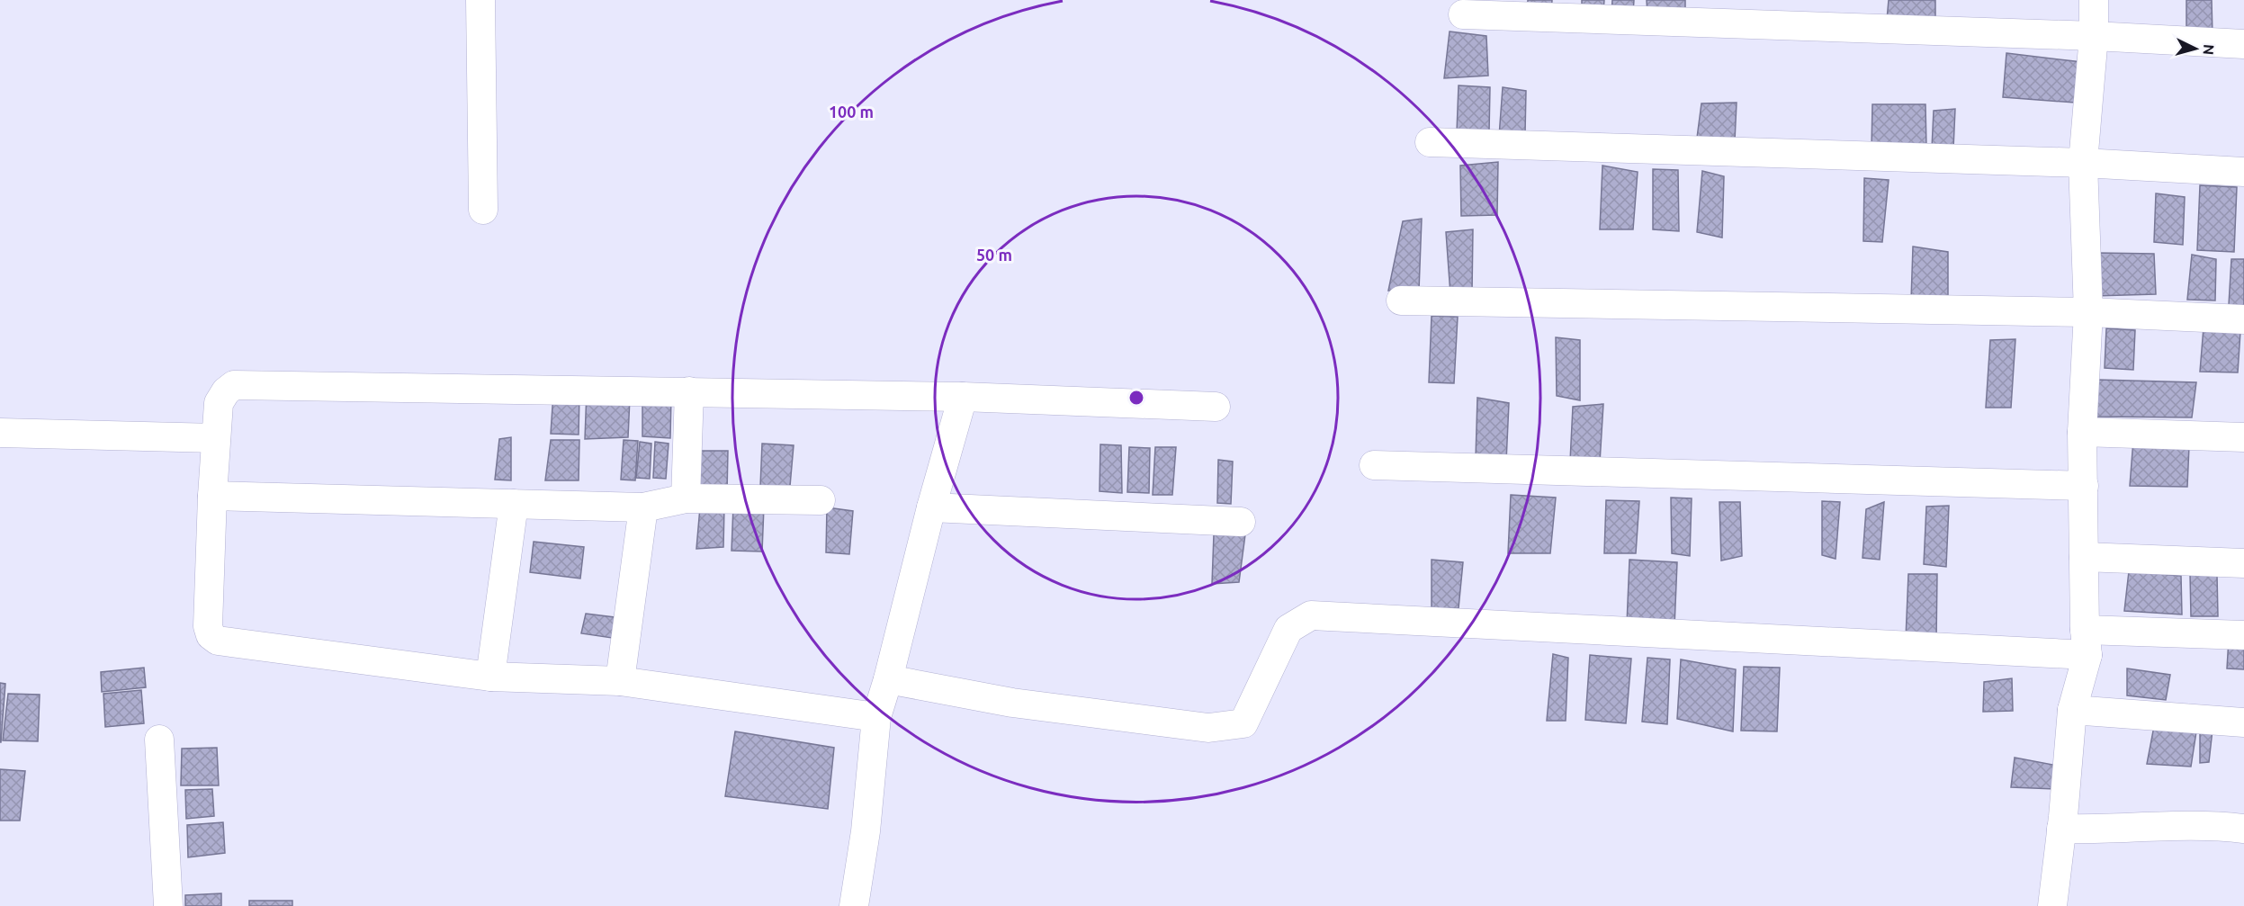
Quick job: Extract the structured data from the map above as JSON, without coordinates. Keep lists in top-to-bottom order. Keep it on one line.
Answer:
{"north":"right","rings":["100 m","50 m"]}
